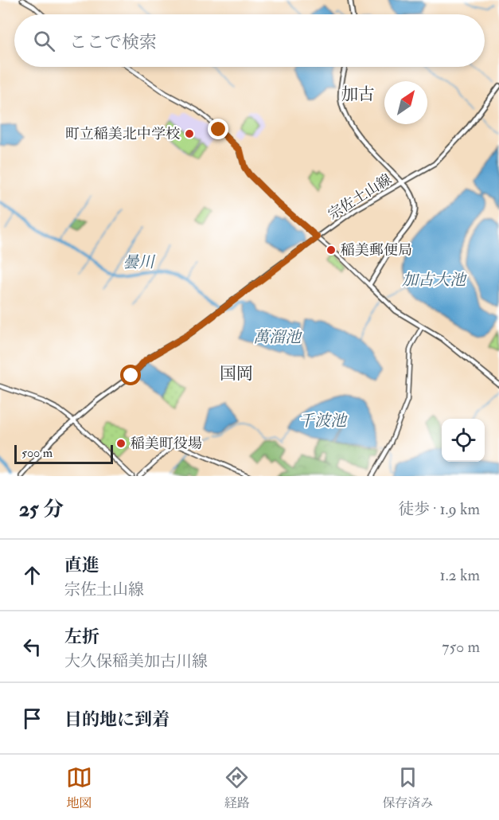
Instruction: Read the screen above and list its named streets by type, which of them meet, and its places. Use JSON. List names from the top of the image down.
{
  "streets": {
    "main road": ["宗佐土山線"]
  },
  "districts": ["加古", "国岡"],
  "water": [
    "曇川",
    "加古大池",
    "萬溜池",
    "千波池"
  ],
  "places": ["町立稲美北中学校", "稲美郵便局", "稲美町役場"],
  "scale_bar": "500 m",
  "north": "top right",
  "page": {
    "search": "ここで検索",
    "scale": "500 m",
    "heading": ["25 分", "徒歩 · 1.9 km"],
    "list": [
      ["直進", "宗佐土山線", "1.2 km"],
      ["左折", "大久保稲美加古川線", "750 m"],
      "目的地に到着"
    ],
    "nav": ["地図", "経路", "保存済み"]
  }
}
